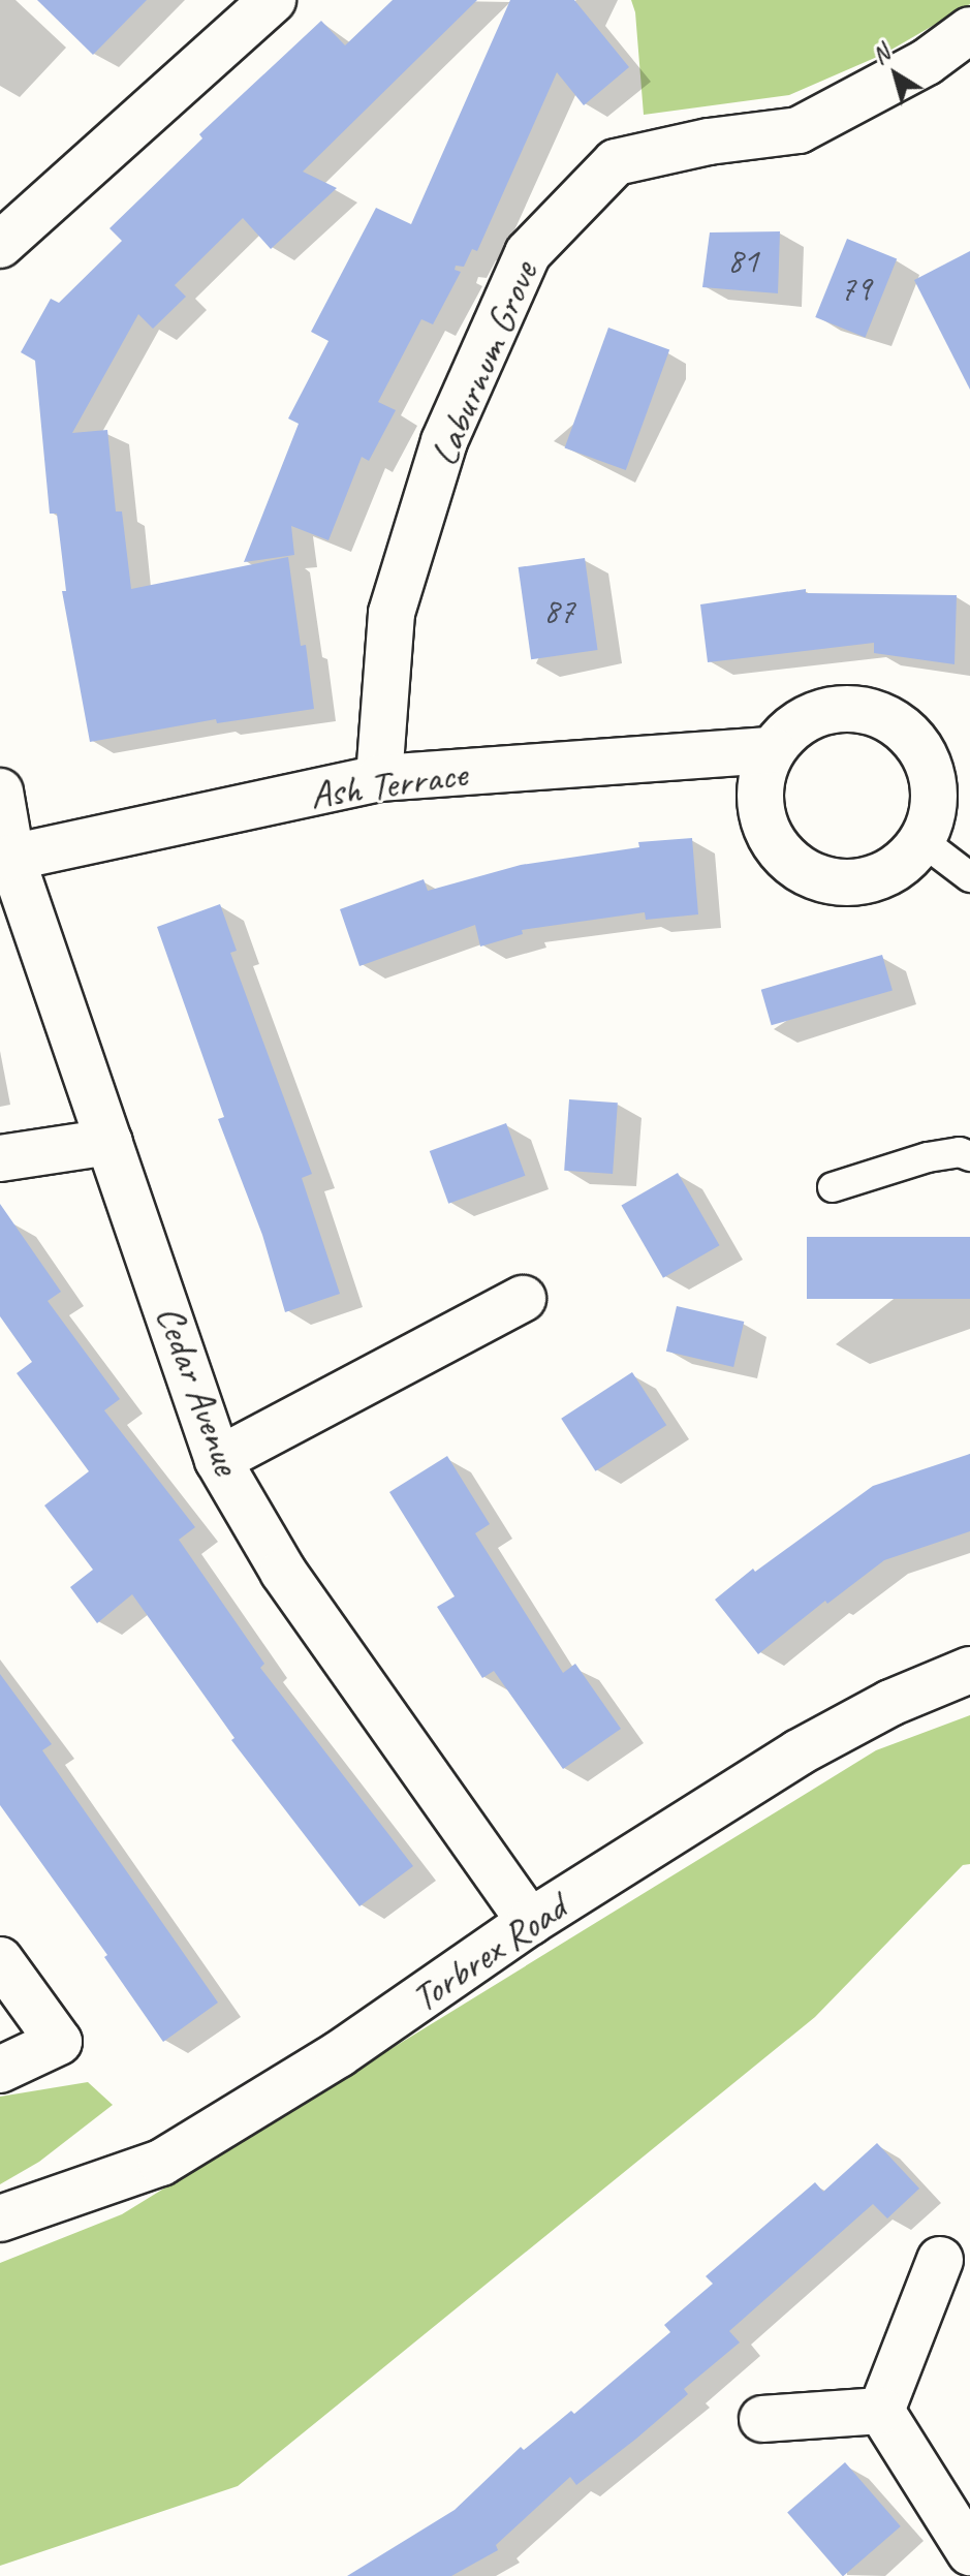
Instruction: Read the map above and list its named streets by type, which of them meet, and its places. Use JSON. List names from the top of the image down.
{
  "streets": {
    "street": [
      "Laburnum Grove",
      "Ash Terrace",
      "Cedar Avenue",
      "Torbrex Road"
    ]
  },
  "crossings": [
    ["Laburnum Grove", "Ash Terrace"],
    ["Ash Terrace", "Cedar Avenue"],
    ["Cedar Avenue", "Torbrex Road"]
  ],
  "house_numbers": ["81", "79", "87"],
  "north": "top left"
}
